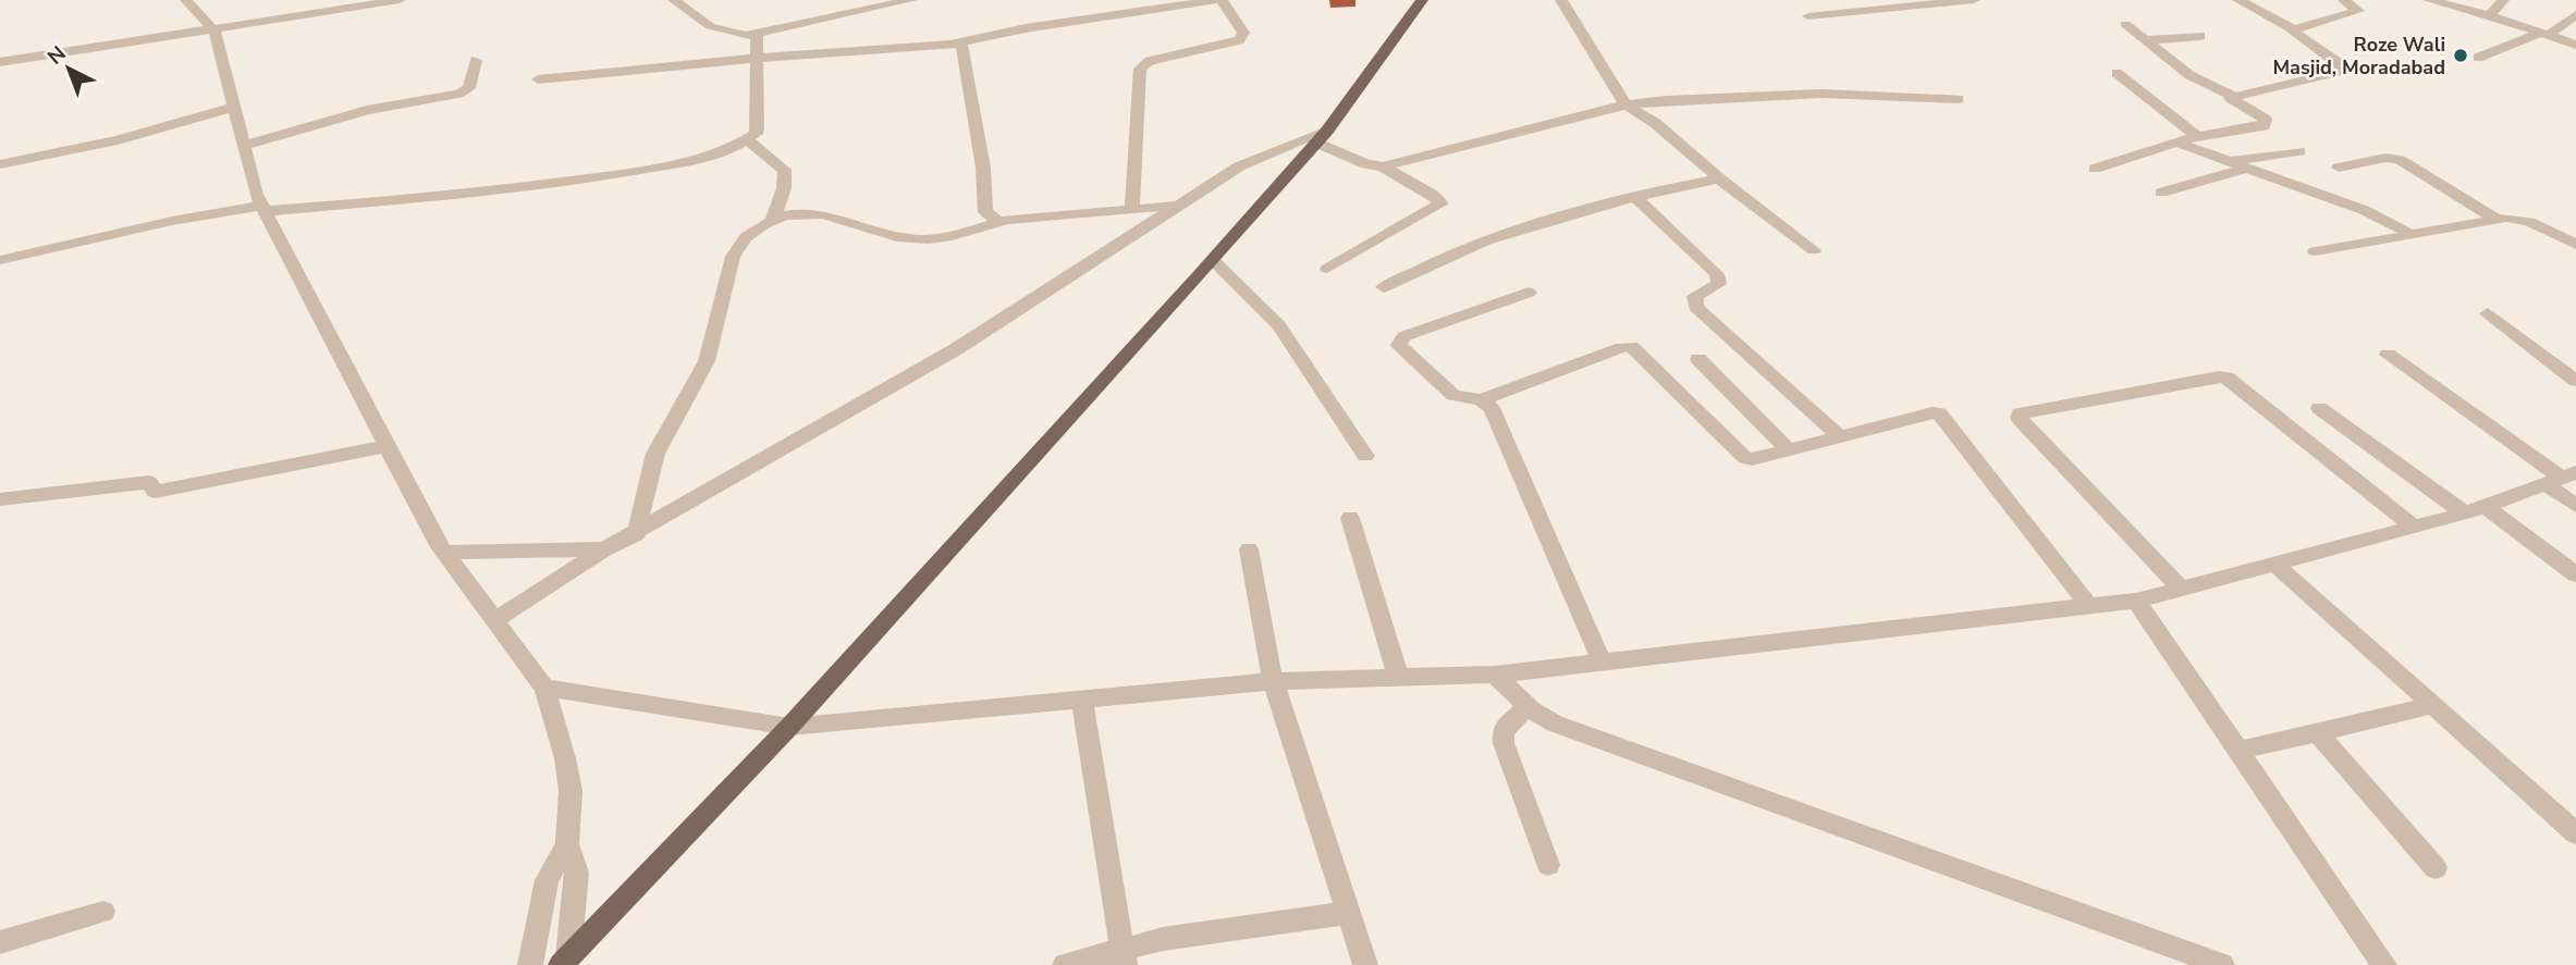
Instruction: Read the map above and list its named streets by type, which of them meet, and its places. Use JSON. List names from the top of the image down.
{
  "places": ["Roze Wali Masjid, Moradabad"],
  "north": "top left"
}
